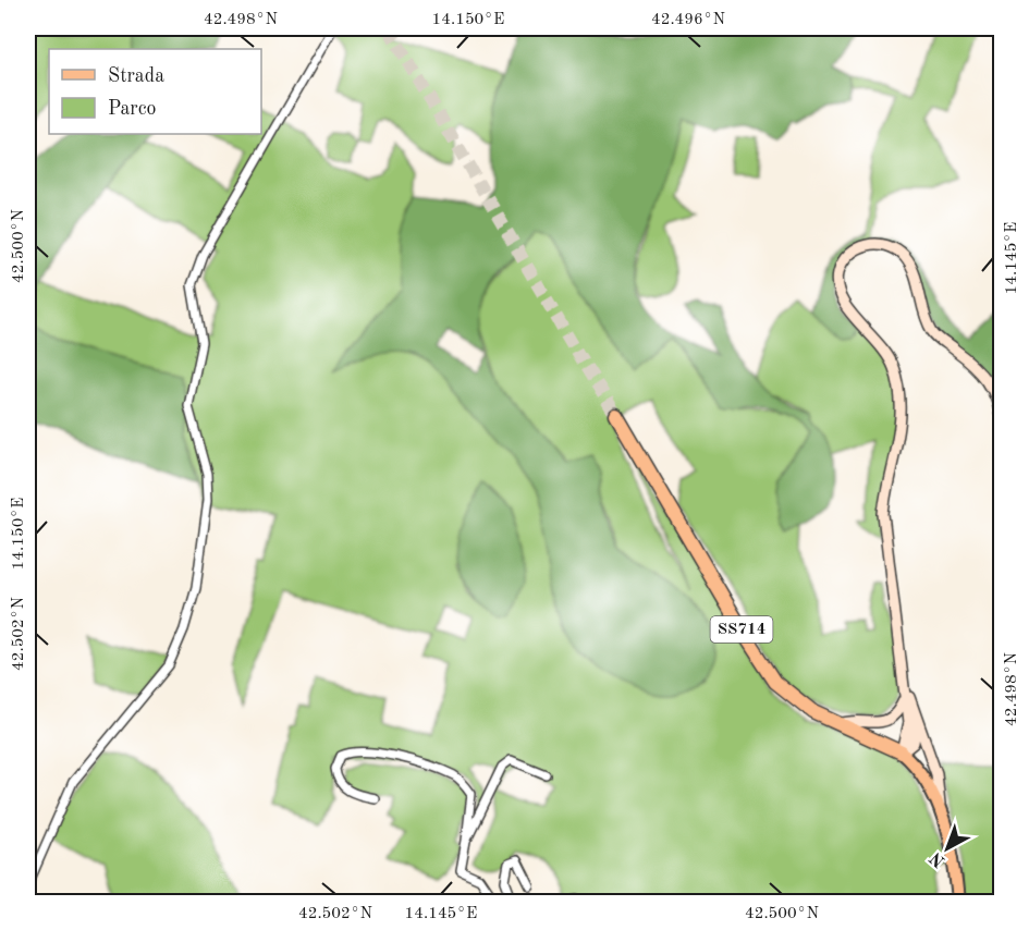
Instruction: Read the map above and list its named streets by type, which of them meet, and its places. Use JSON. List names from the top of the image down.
{
  "streets": {
    "highway": ["SS714"]
  },
  "legend": ["Strada", "Parco"],
  "north": "bottom left",
  "coordinates": [
    "42.498°N",
    "14.150°E",
    "42.496°N",
    "42.500°N",
    "14.145°E",
    "42.502°N"
  ]
}
